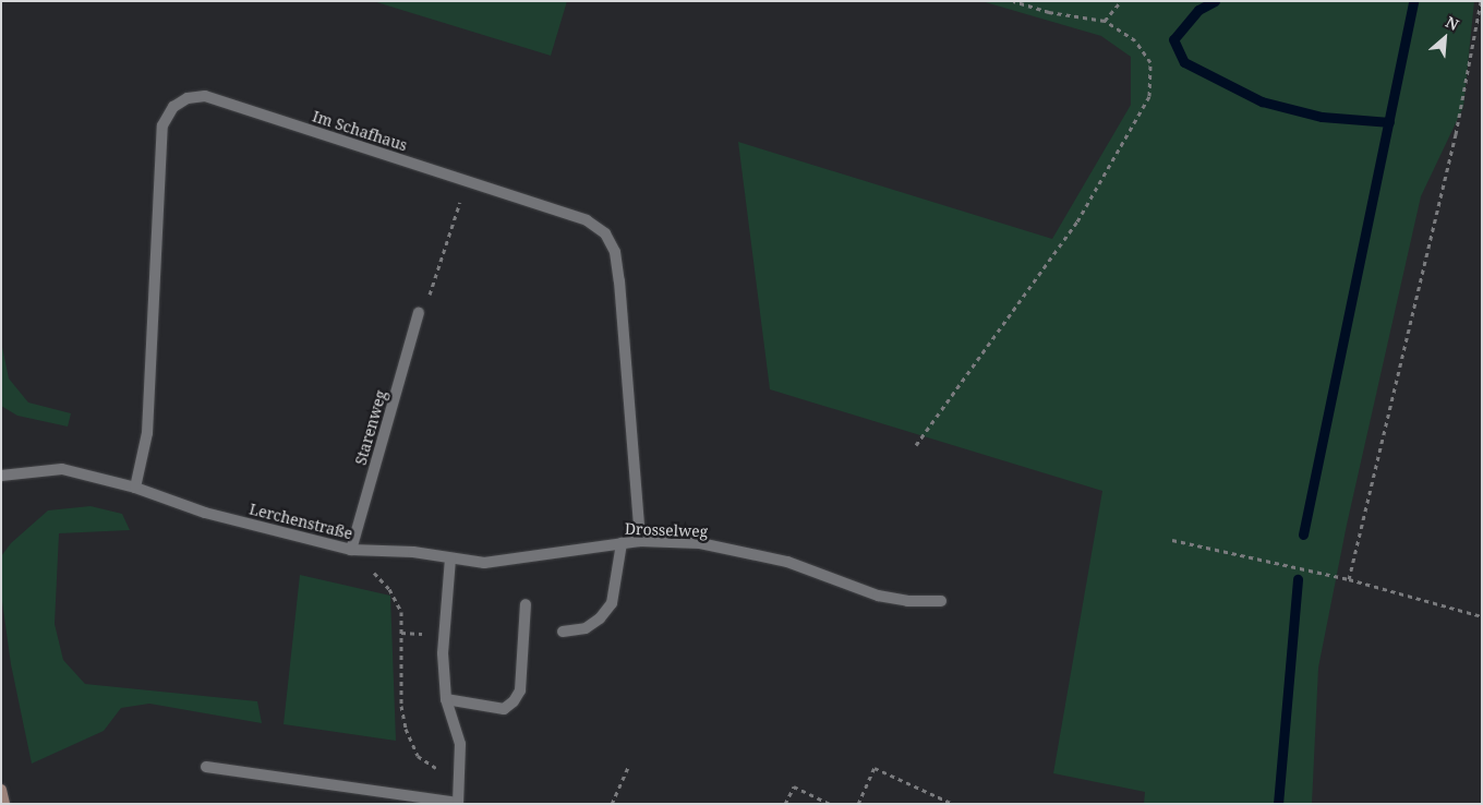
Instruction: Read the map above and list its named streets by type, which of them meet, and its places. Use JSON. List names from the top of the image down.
{
  "streets": {
    "street": [
      "Im Schafhaus",
      "Starenweg",
      "Lerchenstraße",
      "Drosselweg"
    ]
  },
  "crossings": [
    ["Im Schafhaus", "Lerchenstraße"],
    ["Im Schafhaus", "Drosselweg"],
    ["Starenweg", "Lerchenstraße"],
    ["Lerchenstraße", "Drosselweg"]
  ],
  "north": "top right"
}
